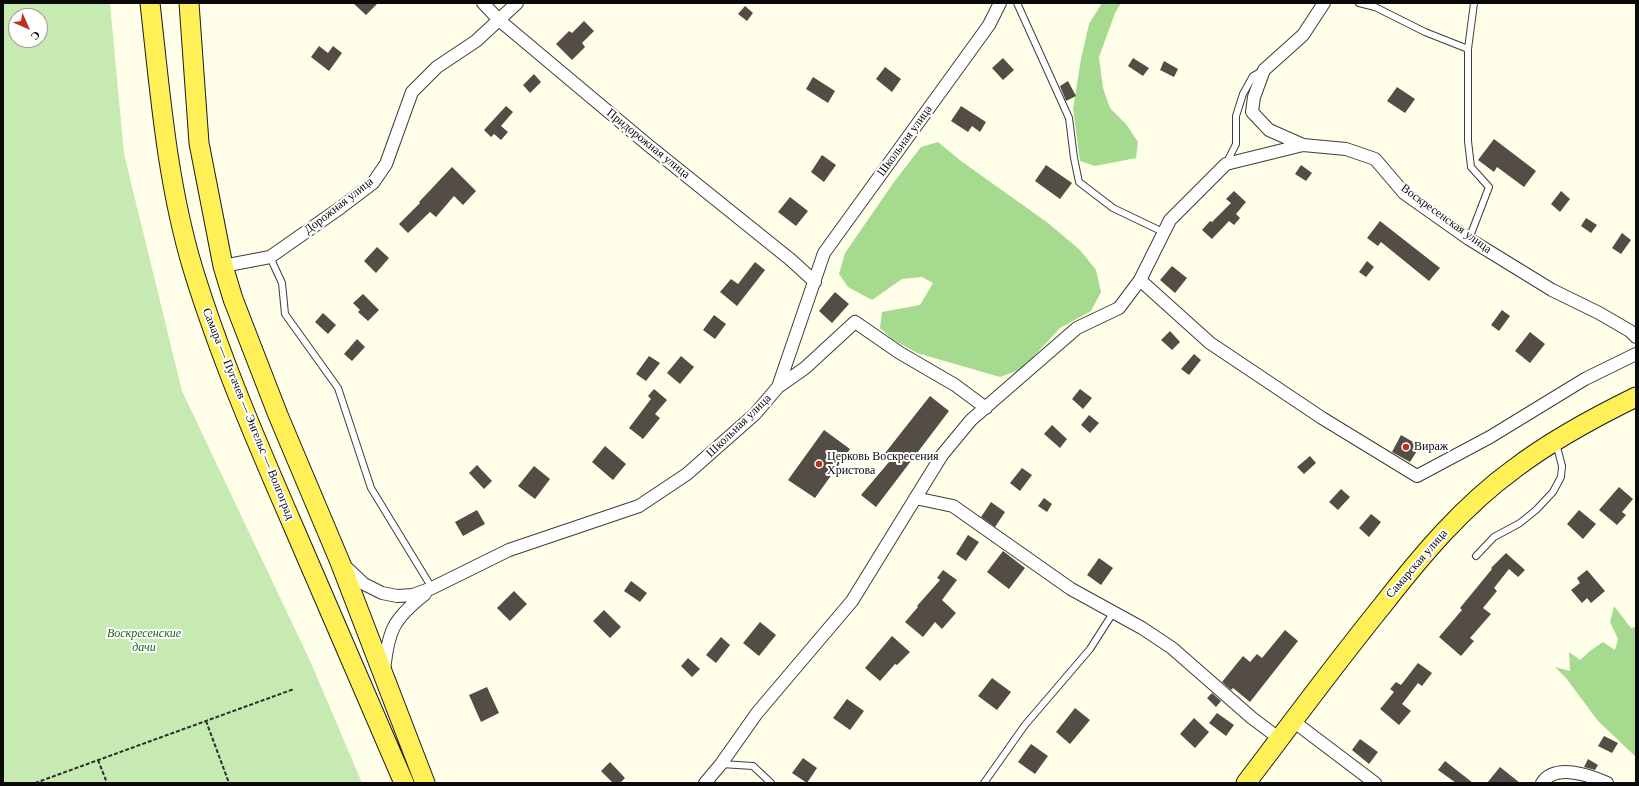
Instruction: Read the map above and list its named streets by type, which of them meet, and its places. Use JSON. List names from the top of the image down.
{
  "streets": {
    "main road": ["Самара — Пугачев — Энгельс — Волгоград", "Самарская улица"],
    "street": [
      "Школьная улица",
      "Придорожная улица",
      "Дорожная улица",
      "Воскресенская улица"
    ]
  },
  "crossings": [
    ["Школьная улица", "Придорожная улица"],
    ["Придорожная улица", "Дорожная улица"]
  ],
  "parks": ["Воскресенские дачи"],
  "places": ["Вираж", "Церковь Воскресения Христова"],
  "north": "bottom right"
}
